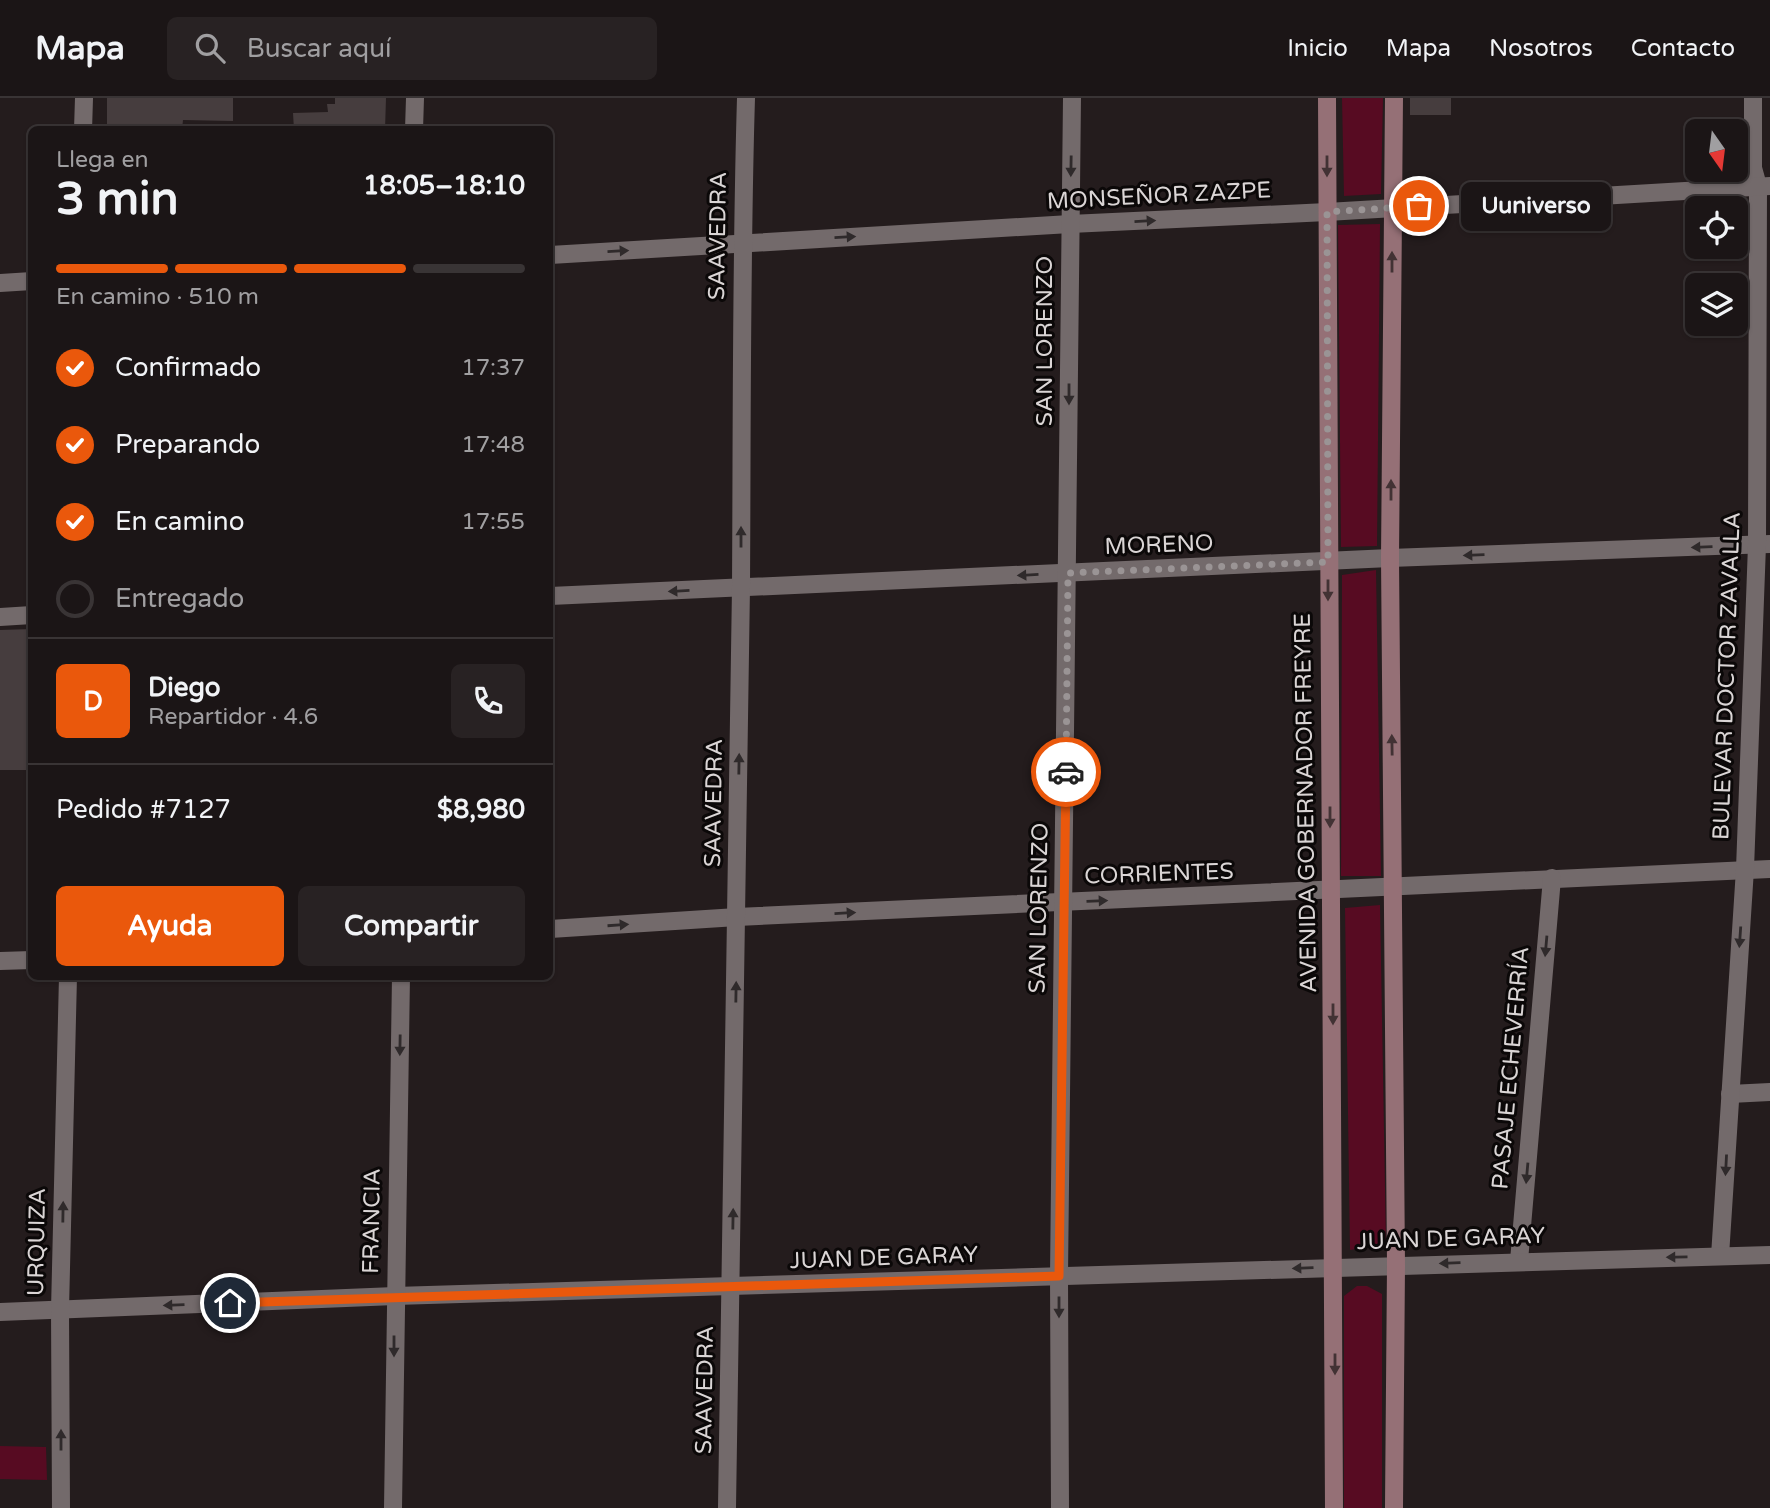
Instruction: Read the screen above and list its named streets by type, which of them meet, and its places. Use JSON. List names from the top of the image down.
{
  "streets": {
    "main road": ["AVENIDA GOBERNADOR FREYRE"],
    "street": [
      "MONSEÑOR ZAZPE",
      "SAAVEDRA",
      "SAN LORENZO",
      "MORENO",
      "BULEVAR DOCTOR ZAVALLA",
      "CORRIENTES",
      "PASAJE ECHEVERRÍA",
      "FRANCIA",
      "JUAN DE GARAY",
      "URQUIZA"
    ]
  },
  "crossings": [
    ["MONSEÑOR ZAZPE", "SAAVEDRA"],
    ["MONSEÑOR ZAZPE", "SAN LORENZO"],
    ["MONSEÑOR ZAZPE", "BULEVAR DOCTOR ZAVALLA"],
    ["MONSEÑOR ZAZPE", "AVENIDA GOBERNADOR FREYRE"],
    ["SAAVEDRA", "MORENO"],
    ["SAAVEDRA", "CORRIENTES"],
    ["SAAVEDRA", "JUAN DE GARAY"],
    ["SAN LORENZO", "MORENO"],
    ["SAN LORENZO", "CORRIENTES"],
    ["SAN LORENZO", "JUAN DE GARAY"],
    ["MORENO", "BULEVAR DOCTOR ZAVALLA"],
    ["MORENO", "AVENIDA GOBERNADOR FREYRE"],
    ["BULEVAR DOCTOR ZAVALLA", "CORRIENTES"],
    ["BULEVAR DOCTOR ZAVALLA", "JUAN DE GARAY"],
    ["AVENIDA GOBERNADOR FREYRE", "CORRIENTES"],
    ["AVENIDA GOBERNADOR FREYRE", "JUAN DE GARAY"],
    ["CORRIENTES", "PASAJE ECHEVERRÍA"],
    ["PASAJE ECHEVERRÍA", "JUAN DE GARAY"],
    ["FRANCIA", "JUAN DE GARAY"],
    ["JUAN DE GARAY", "URQUIZA"]
  ],
  "one_way": [
    "MONSEÑOR ZAZPE",
    "SAAVEDRA",
    "SAN LORENZO",
    "MORENO",
    "CORRIENTES",
    "PASAJE ECHEVERRÍA",
    "FRANCIA",
    "JUAN DE GARAY",
    "URQUIZA"
  ],
  "places": ["Uuniverso"],
  "north": "bottom",
  "page": {
    "header": "Mapa",
    "search": "Buscar aquí",
    "nav": [
      "Inicio",
      "Mapa",
      "Nosotros",
      "Contacto"
    ],
    "heading": ["3 min", "Llega en", "18:05–18:10"],
    "panel": [
      "Diego",
      "Repartidor · 4.6",
      "Pedido #7127",
      "$8,980"
    ],
    "bubble": "Uuniverso",
    "bar": "En camino · 510 m",
    "list": [
      ["Confirmado", "17:37"],
      ["Preparando", "17:48"],
      ["En camino", "17:55"],
      "Entregado"
    ],
    "round": "D",
    "buttons": ["Ayuda", "Compartir"]
  }
}
